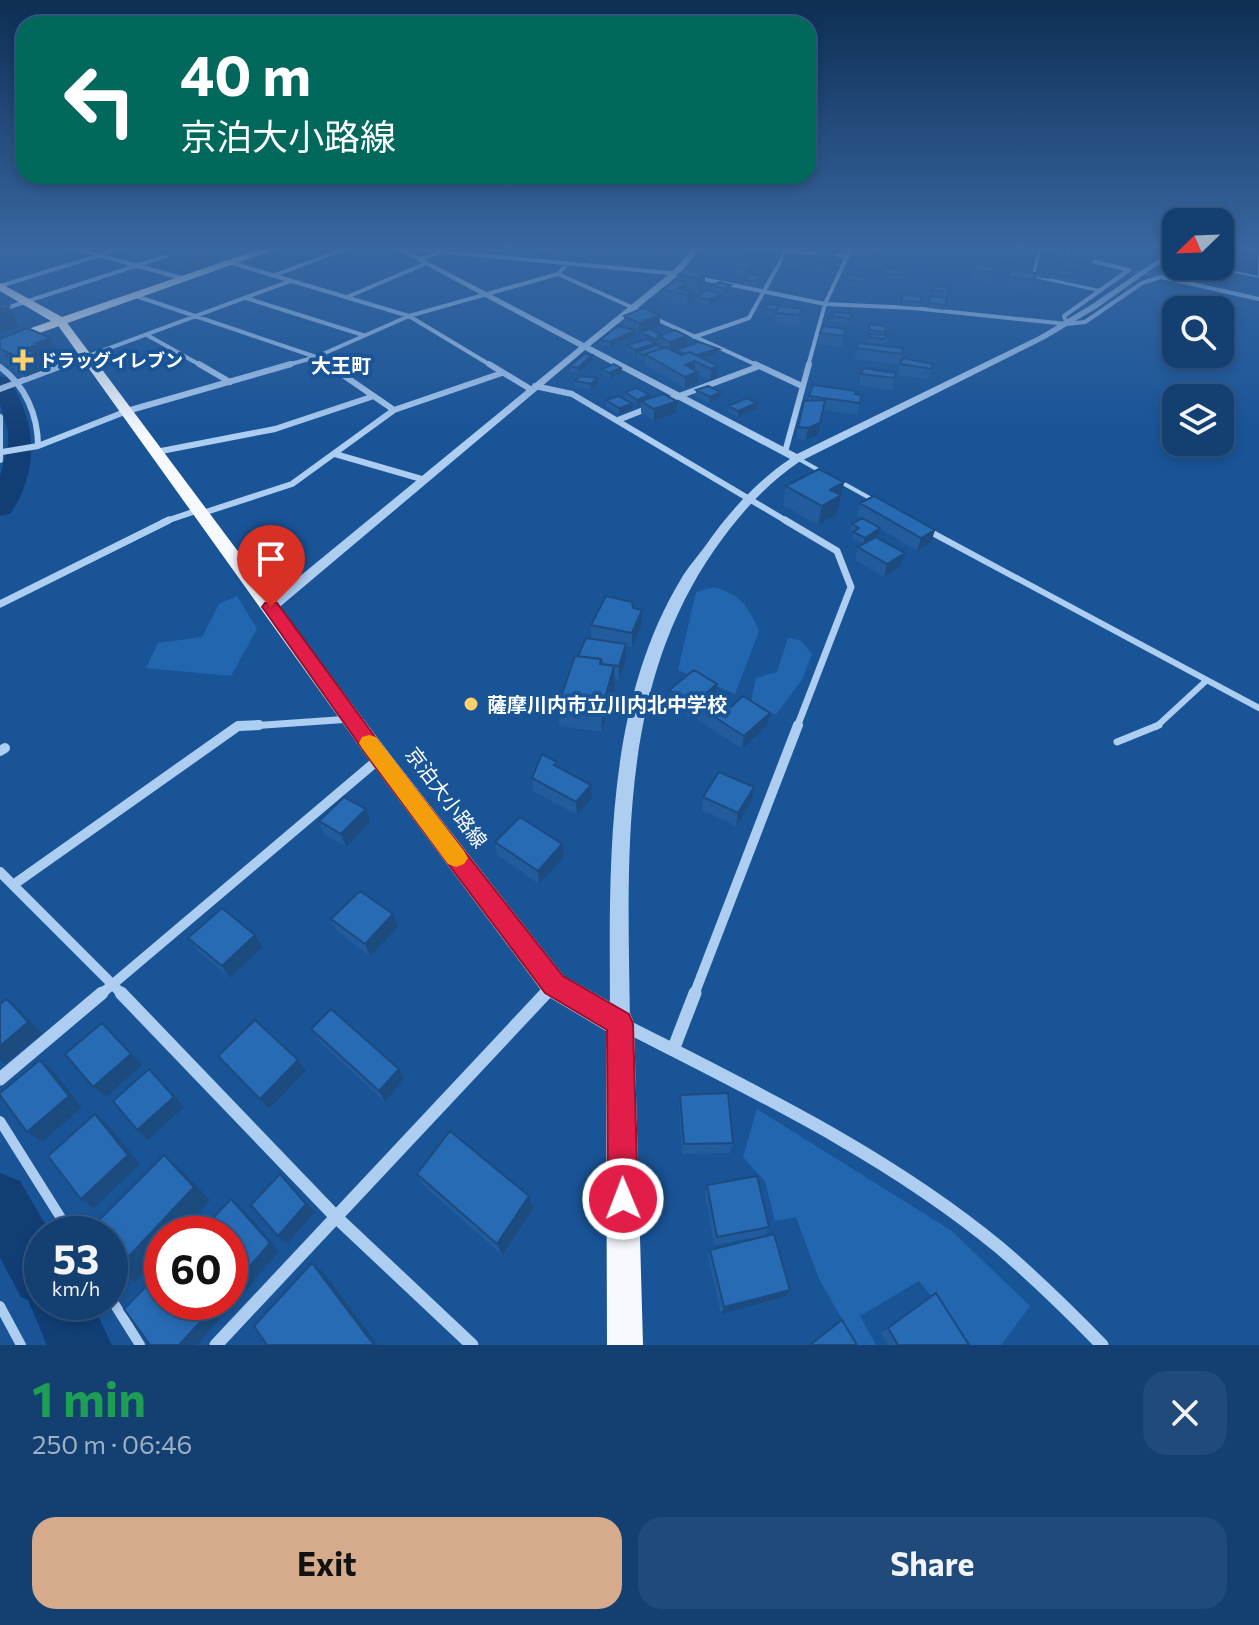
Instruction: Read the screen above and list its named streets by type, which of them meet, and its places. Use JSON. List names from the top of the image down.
{
  "streets": {
    "main road": ["京泊大小路線"]
  },
  "districts": ["大王町"],
  "places": {
    "health": ["ドラッグイレブン"],
    "other": ["薩摩川内市立川内北中学校"]
  },
  "north": "bottom left",
  "page": {
    "turn": ["40 m", "京泊大小路線"],
    "speed": "53 km/h",
    "limit": "60",
    "heading": ["1 min", "250 m · 06:46"],
    "buttons": ["Exit", "Share"]
  }
}
